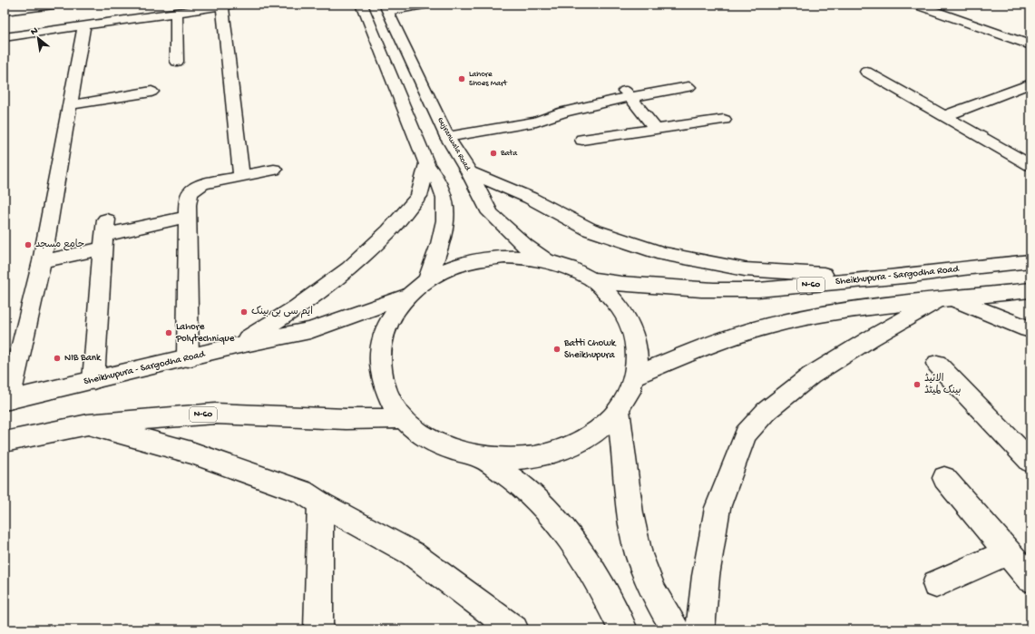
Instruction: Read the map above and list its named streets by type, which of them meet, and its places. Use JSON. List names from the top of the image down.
{
  "streets": {
    "main road": ["Gujranwala Road", "Sheikhupura - Sargodha Road", "N-60"]
  },
  "places": [
    "Lahore Shoes Mart",
    "Bata",
    "جامع مسجد",
    "ایم سی بی بینک",
    "Lahore Polytechnique",
    "Batti Chowk Sheikhupura",
    "NIB Bank",
    "الائیڈ بینک لمیٹڈ"
  ],
  "north": "top left"
}
